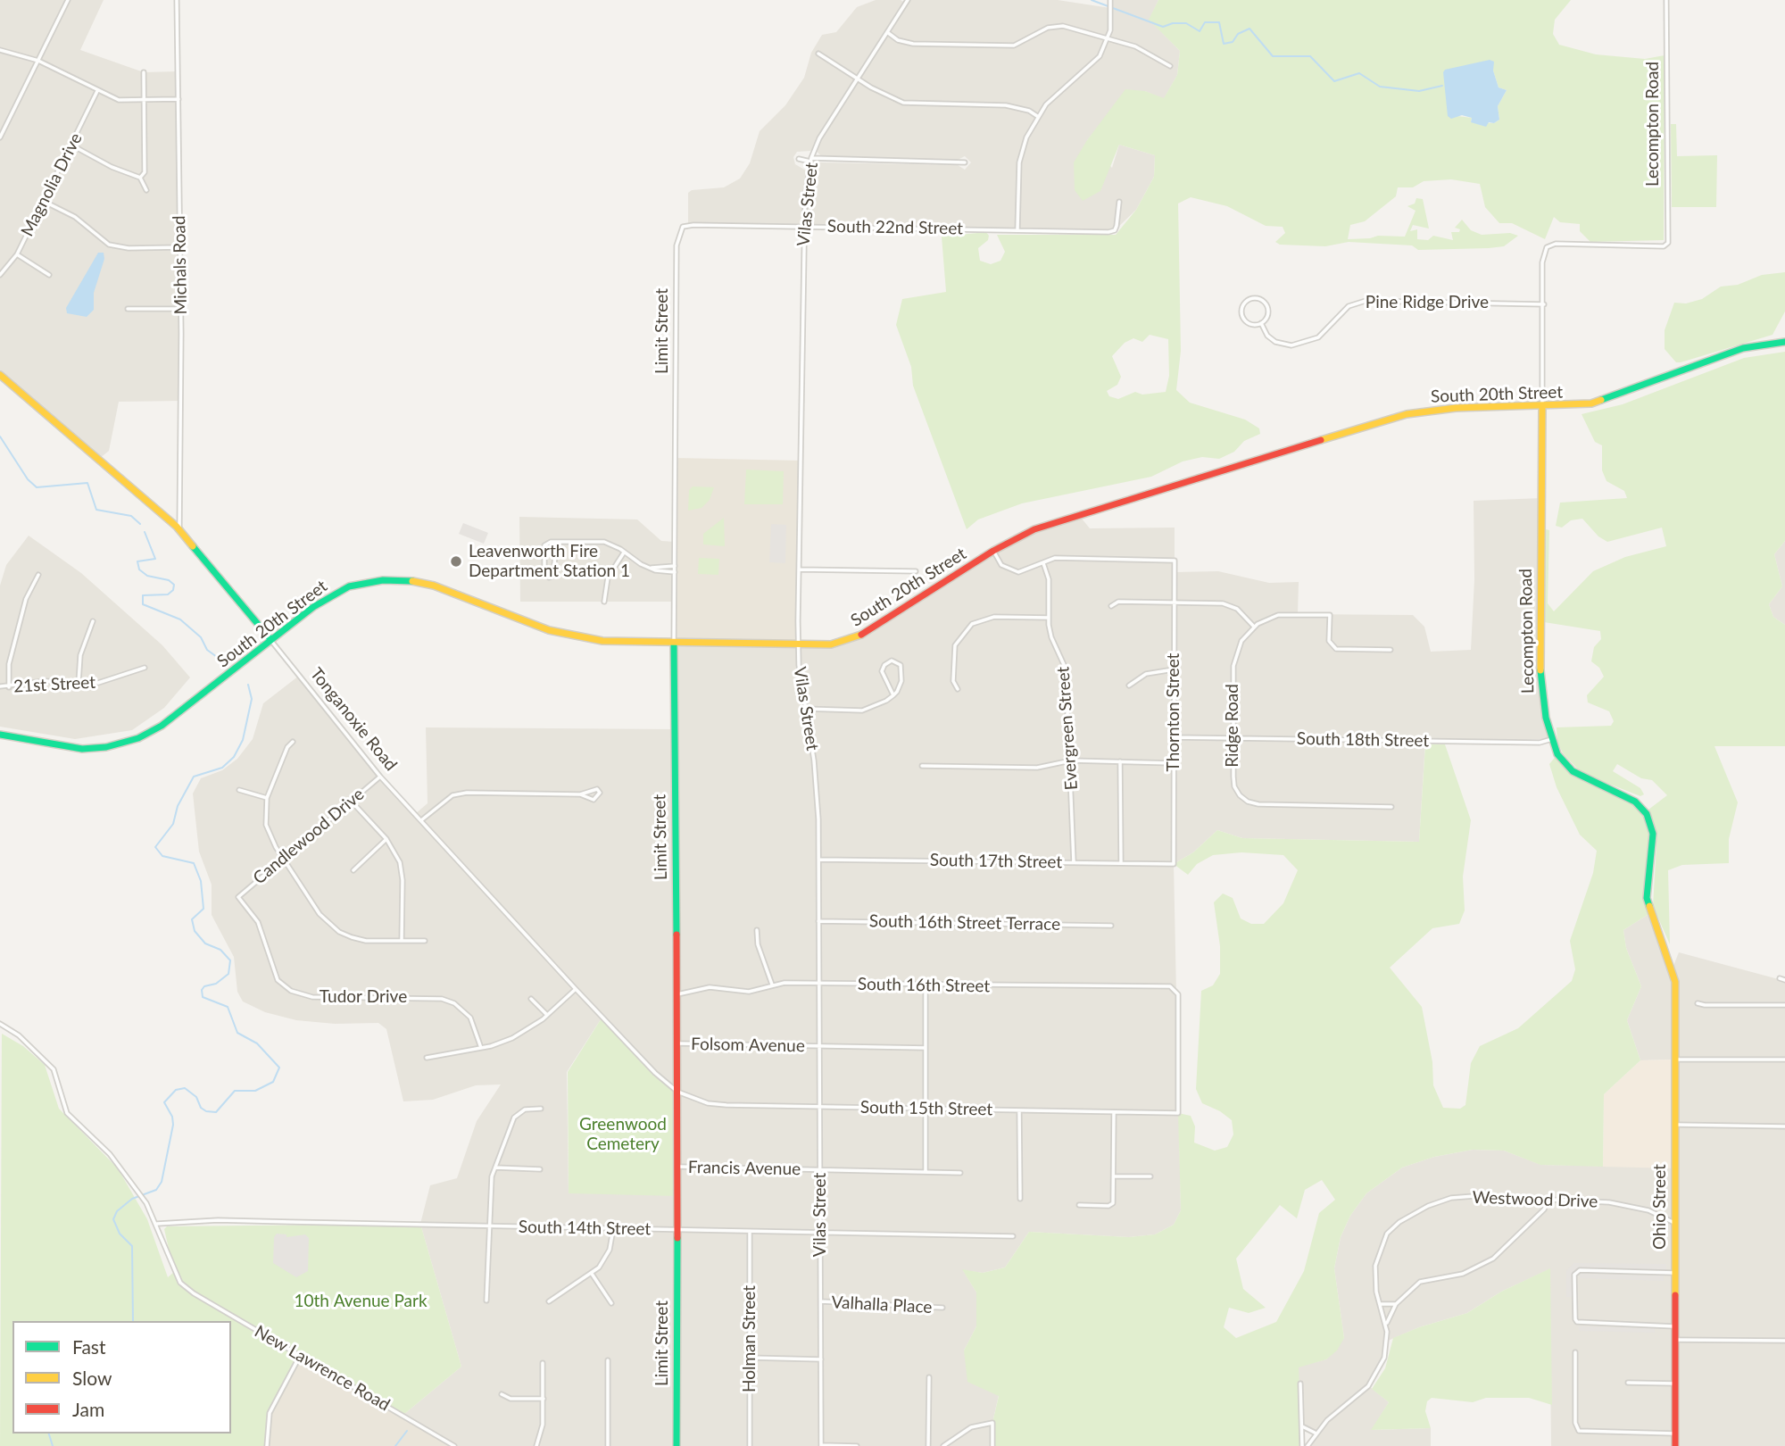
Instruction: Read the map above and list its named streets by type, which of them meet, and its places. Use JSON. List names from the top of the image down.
{
  "streets": {
    "street": [
      "Lecompton Road",
      "Magnolia Drive",
      "Vilas Street",
      "South 22nd Street",
      "Michals Road",
      "Pine Ridge Drive",
      "Limit Street",
      "South 20th Street",
      "21st Street",
      "Thornton Street",
      "Tonganoxie Road",
      "Ridge Road",
      "Evergreen Street",
      "South 18th Street",
      "Candlewood Drive",
      "South 17th Street",
      "South 16th Street Terrace",
      "South 16th Street",
      "Tudor Drive",
      "Folsom Avenue",
      "South 15th Street",
      "Francis Avenue",
      "Westwood Drive",
      "Ohio Street",
      "South 14th Street",
      "Valhalla Place",
      "Holman Street",
      "New Lawrence Road"
    ]
  },
  "crossings": [
    ["Lecompton Road", "Pine Ridge Drive"],
    ["Lecompton Road", "South 20th Street"],
    ["Lecompton Road", "South 18th Street"],
    ["Lecompton Road", "Ohio Street"],
    ["Vilas Street", "South 22nd Street"],
    ["Vilas Street", "South 20th Street"],
    ["Vilas Street", "South 17th Street"],
    ["Vilas Street", "South 16th Street Terrace"],
    ["Vilas Street", "South 16th Street"],
    ["Vilas Street", "Folsom Avenue"],
    ["Vilas Street", "South 15th Street"],
    ["Vilas Street", "Francis Avenue"],
    ["Vilas Street", "South 14th Street"],
    ["Vilas Street", "Valhalla Place"],
    ["South 22nd Street", "Limit Street"],
    ["Michals Road", "Tonganoxie Road"],
    ["Limit Street", "South 20th Street"],
    ["Limit Street", "Tonganoxie Road"],
    ["Limit Street", "South 16th Street"],
    ["Limit Street", "Folsom Avenue"],
    ["Limit Street", "South 15th Street"],
    ["Limit Street", "Francis Avenue"],
    ["Limit Street", "South 14th Street"],
    ["South 20th Street", "Tonganoxie Road"],
    ["Thornton Street", "Evergreen Street"],
    ["Thornton Street", "South 18th Street"],
    ["Thornton Street", "South 17th Street"],
    ["Tonganoxie Road", "Candlewood Drive"],
    ["Tonganoxie Road", "South 15th Street"],
    ["Ridge Road", "South 18th Street"],
    ["Evergreen Street", "South 17th Street"],
    ["Candlewood Drive", "Tudor Drive"],
    ["South 16th Street", "South 15th Street"],
    ["Westwood Drive", "Ohio Street"],
    ["South 14th Street", "Holman Street"],
    ["South 14th Street", "New Lawrence Road"]
  ],
  "parks": ["Greenwood Cemetery", "10th Avenue Park"],
  "places": ["Leavenworth Fire Department Station 1"],
  "legend": ["Fast", "Slow", "Jam"]
}
